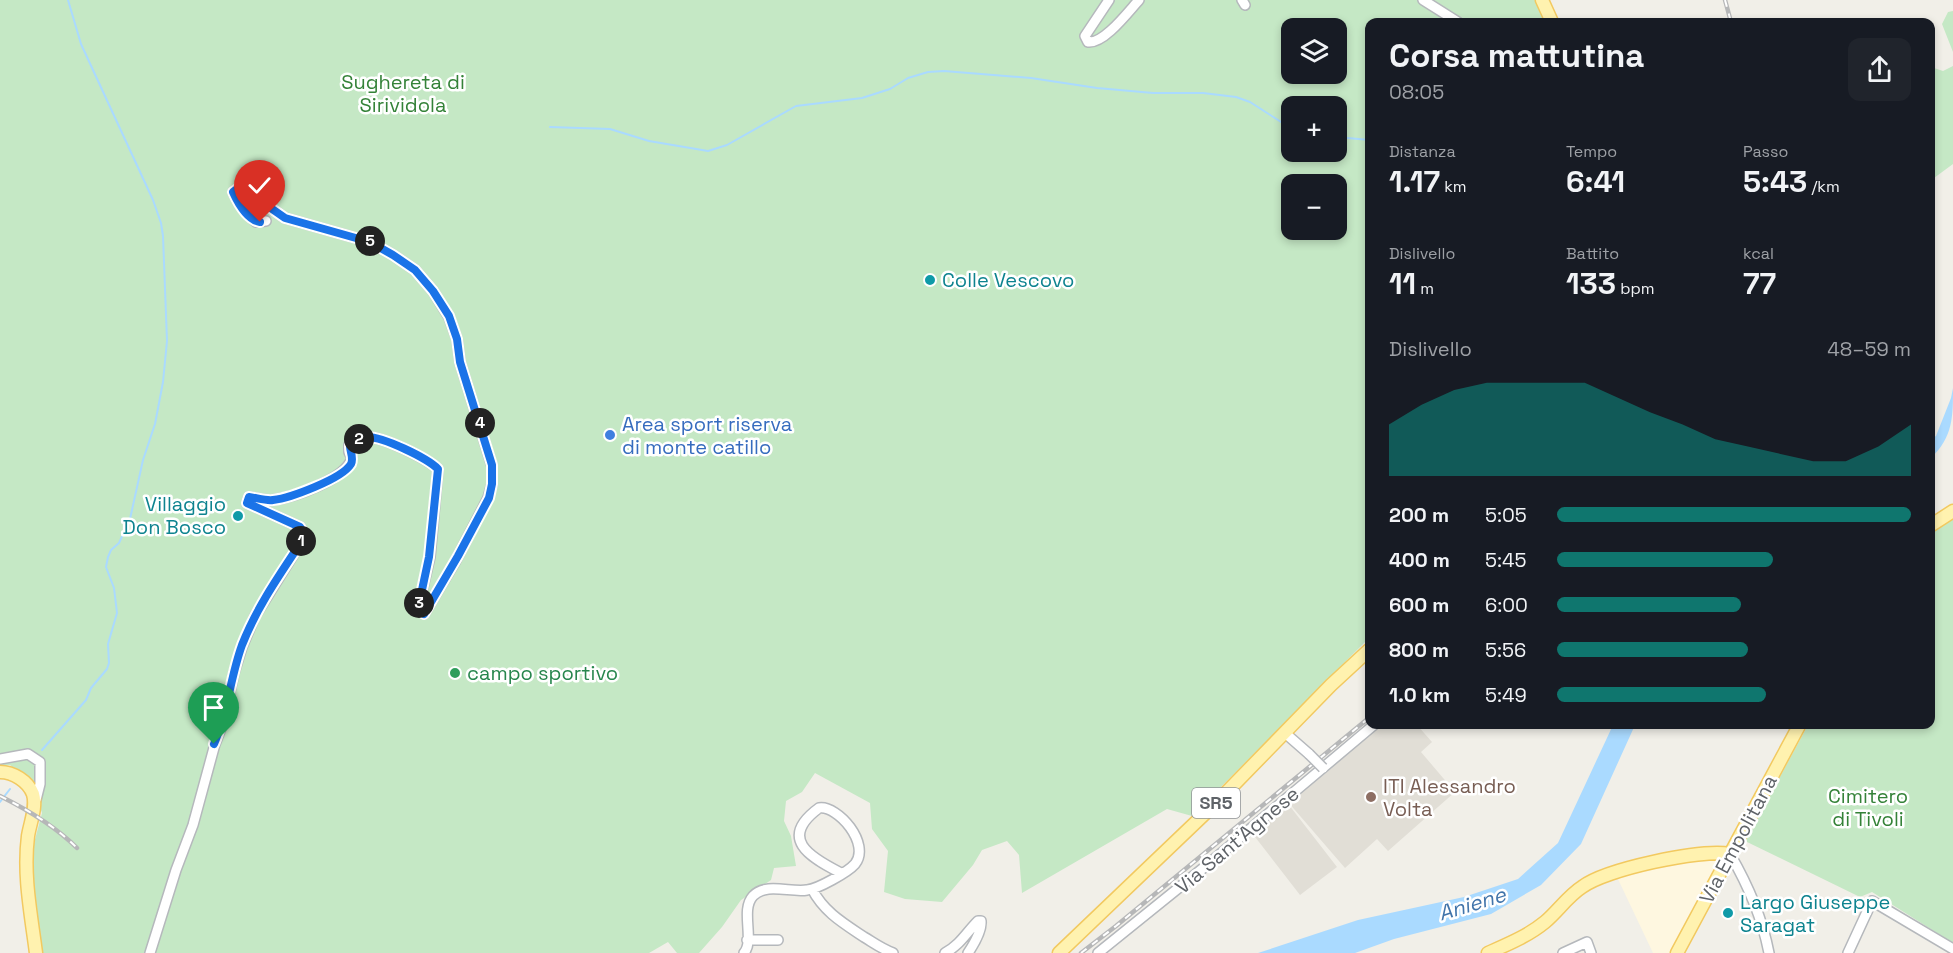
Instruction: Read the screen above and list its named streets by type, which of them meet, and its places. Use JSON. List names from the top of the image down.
{
  "streets": {
    "main road": ["SR5", "Via Empolitana"],
    "street": ["Via Sant'Agnese"]
  },
  "water": ["Aniene"],
  "parks": ["Sughereta di Sirividola", "Cimitero di Tivoli"],
  "places": [
    "Colle Vescovo",
    "Area sport riserva di monte catillo",
    "Villaggio Don Bosco",
    "campo sportivo",
    "ITI Alessandro Volta",
    "Largo Giuseppe Saragat"
  ],
  "page": {
    "map_buttons": ["+", "−"],
    "heading": ["Corsa mattutina", "08:05"],
    "stats": [
      ["Distanza", "1.17 km"],
      ["Tempo", "6:41"],
      ["Passo", "5:43 /km"],
      ["Dislivello", "11 m"],
      ["Battito", "133 bpm"],
      ["kcal", "77"]
    ],
    "pins": [
      "5",
      "4",
      "2",
      "1",
      "3"
    ],
    "chart": ["Dislivello", "48–59 m"],
    "list": [
      {
        "name": "200 m",
        "note": "5:05"
      },
      {
        "name": "400 m",
        "note": "5:45"
      },
      {
        "name": "600 m",
        "note": "6:00"
      },
      {
        "name": "800 m",
        "note": "5:56"
      },
      {
        "name": "1.0 km",
        "note": "5:49"
      }
    ]
  }
}
